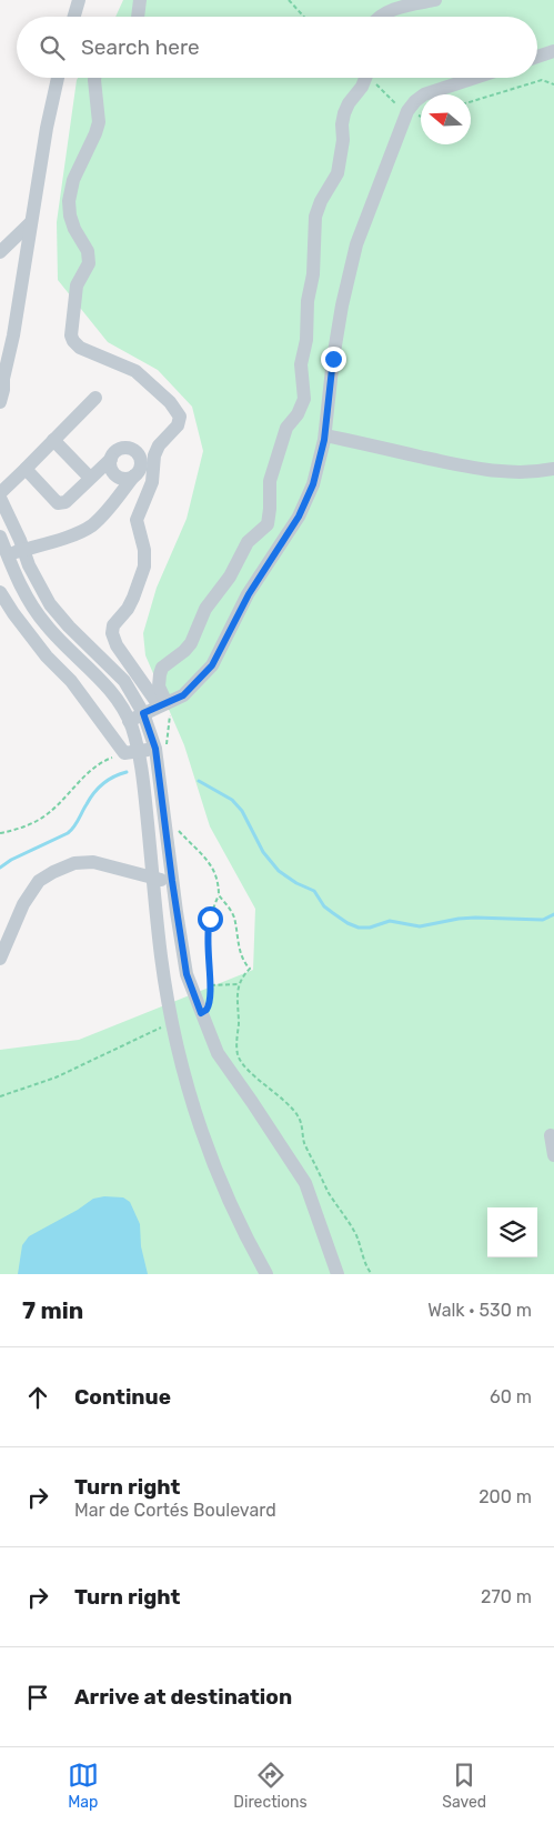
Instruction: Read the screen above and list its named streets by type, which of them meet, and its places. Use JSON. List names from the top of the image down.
{
  "north": "left",
  "page": {
    "search": "Search here",
    "heading": ["7 min", "Walk · 530 m"],
    "list": [
      ["Continue", "60 m"],
      ["Turn right", "Mar de Cortés Boulevard", "200 m"],
      ["Turn right", "270 m"],
      "Arrive at destination"
    ],
    "nav": ["Map", "Directions", "Saved"]
  }
}
